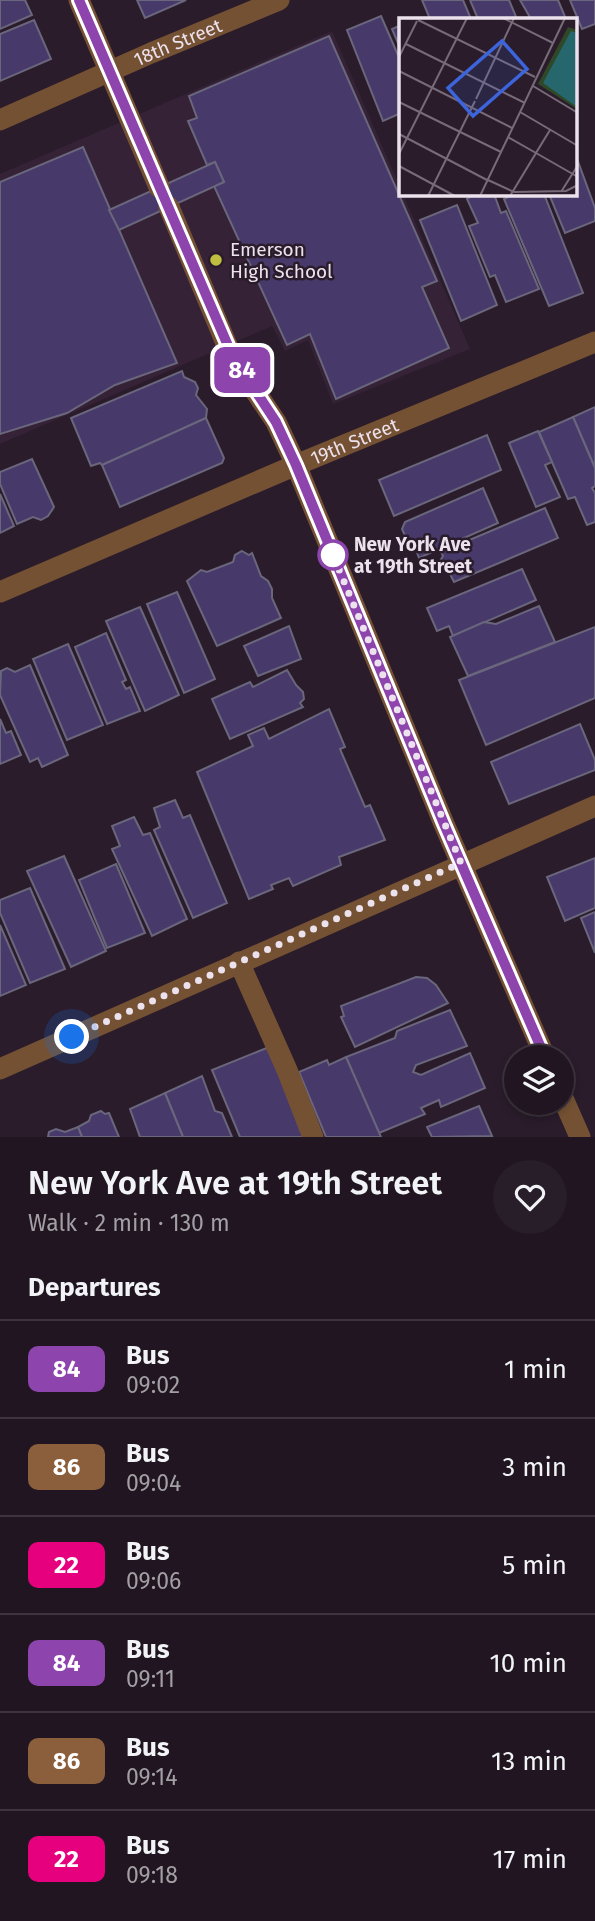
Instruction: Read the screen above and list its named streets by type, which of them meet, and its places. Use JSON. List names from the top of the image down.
{
  "streets": {
    "street": ["18th Street", "19th Street"]
  },
  "places": ["Emerson High School", "New York Ave at 19th Street"],
  "lines": ["bus line 84"],
  "page": {
    "on_map": "84",
    "heading": [
      ["New York Ave at 19th Street", "Walk · 2 min · 130 m"],
      "Departures"
    ],
    "list": [
      {
        "mark": "84",
        "name": "Bus",
        "note": "09:02",
        "value": "1 min"
      },
      {
        "mark": "86",
        "name": "Bus",
        "note": "09:04",
        "value": "3 min"
      },
      {
        "mark": "22",
        "name": "Bus",
        "note": "09:06",
        "value": "5 min"
      },
      {
        "mark": "84",
        "name": "Bus",
        "note": "09:11",
        "value": "10 min"
      },
      {
        "mark": "86",
        "name": "Bus",
        "note": "09:14",
        "value": "13 min"
      },
      {
        "mark": "22",
        "name": "Bus",
        "note": "09:18",
        "value": "17 min"
      }
    ]
  }
}
